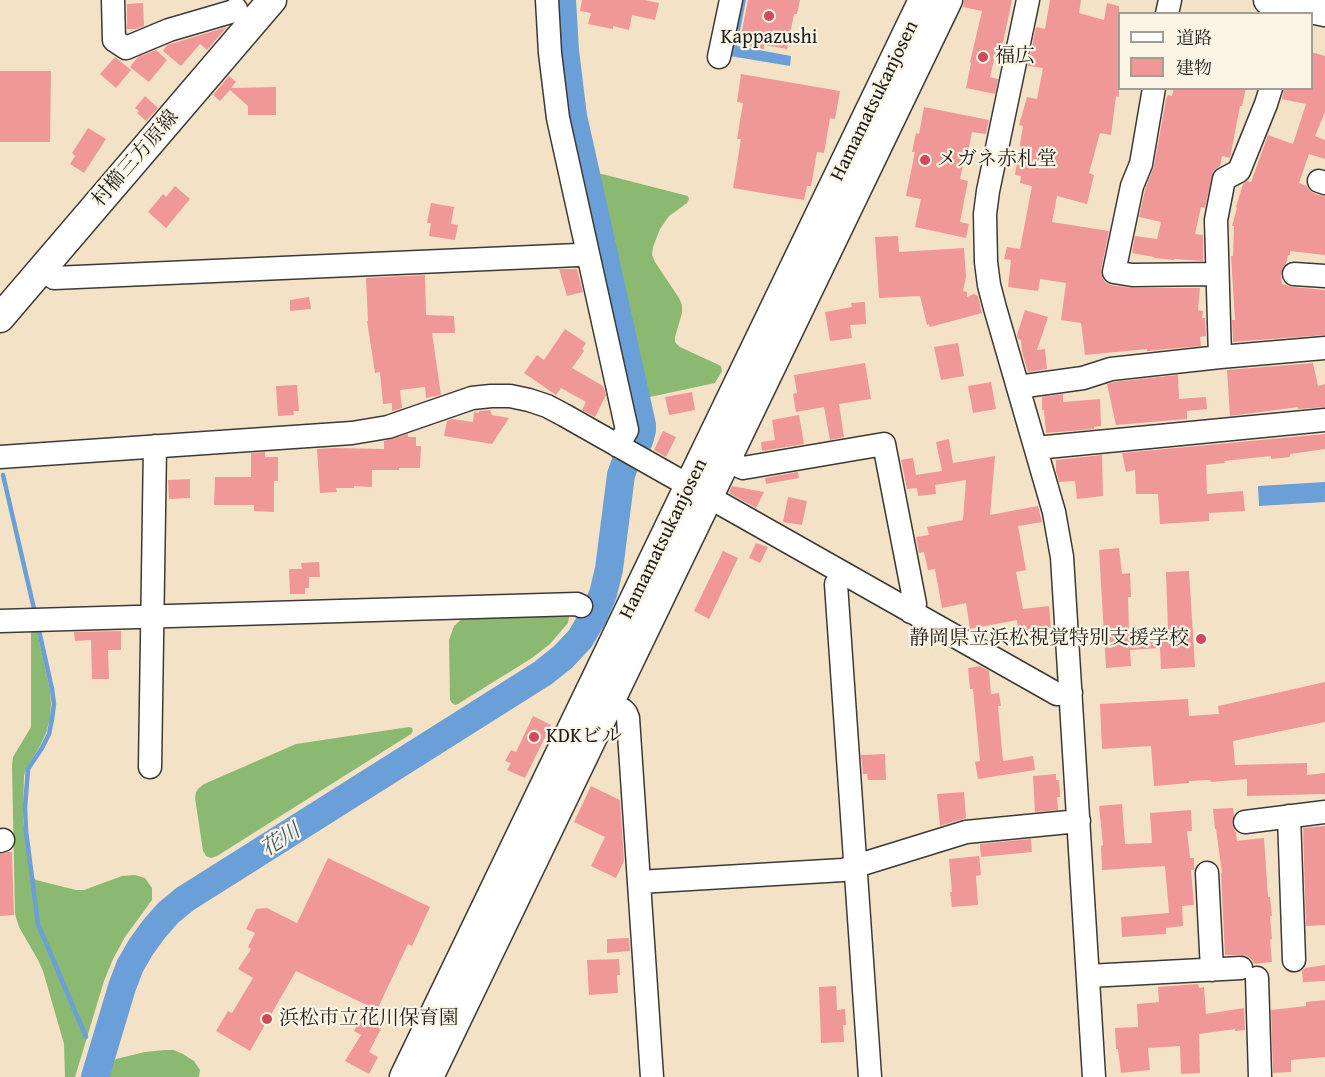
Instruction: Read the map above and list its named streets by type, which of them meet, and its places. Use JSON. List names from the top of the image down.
{
  "streets": {
    "main road": ["Hamamatsukanjosen", "村櫛三方原線"]
  },
  "water": ["花川"],
  "places": [
    "Kappazushi",
    "福広",
    "メガネ赤札堂",
    "静岡県立浜松視覚特別支援学校",
    "KDKビル",
    "浜松市立花川保育園"
  ],
  "legend": ["道路", "建物"]
}
